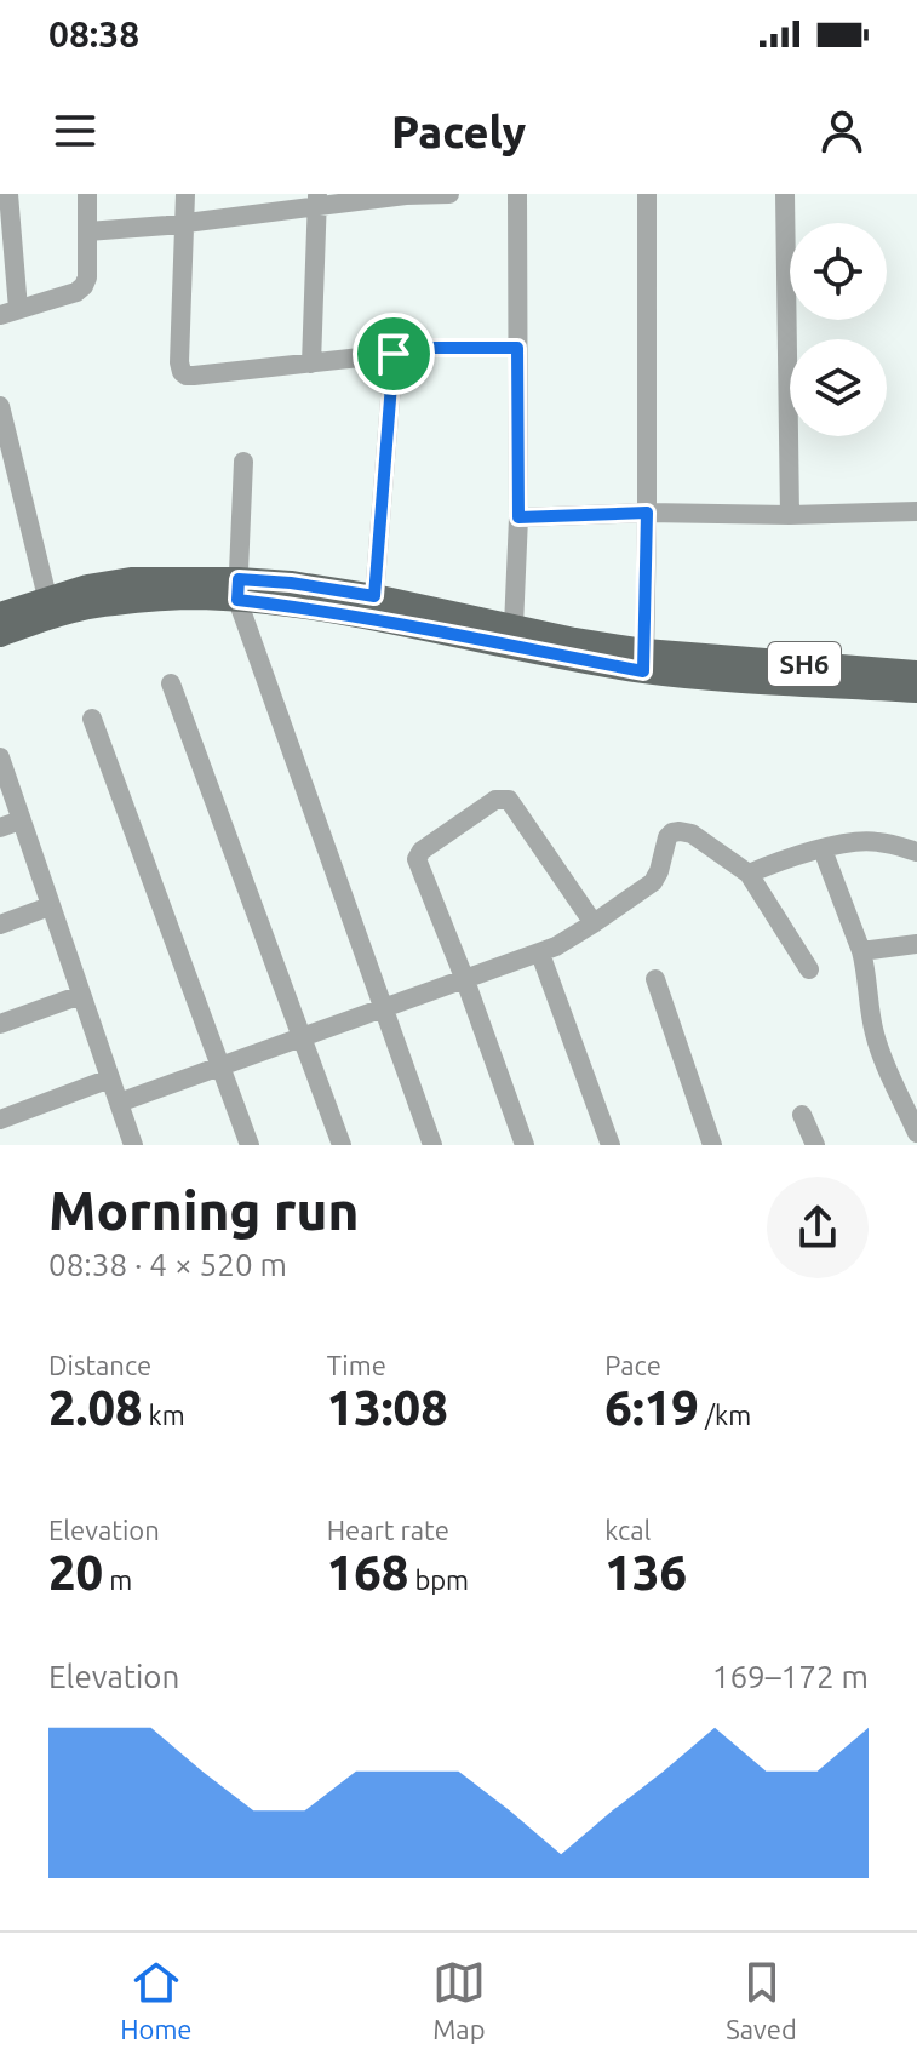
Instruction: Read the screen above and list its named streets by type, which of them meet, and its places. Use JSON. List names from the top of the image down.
{
  "streets": {
    "main road": ["SH6"]
  },
  "page": {
    "status": "08:38",
    "header": "Pacely",
    "heading": ["Morning run", "08:38 · 4 × 520 m"],
    "stats": [
      ["Distance", "2.08 km"],
      ["Time", "13:08"],
      ["Pace", "6:19 /km"],
      ["Elevation", "20 m"],
      ["Heart rate", "168 bpm"],
      ["kcal", "136"]
    ],
    "chart": ["Elevation", "169–172 m"],
    "tabs": ["Home", "Map", "Saved"]
  }
}
